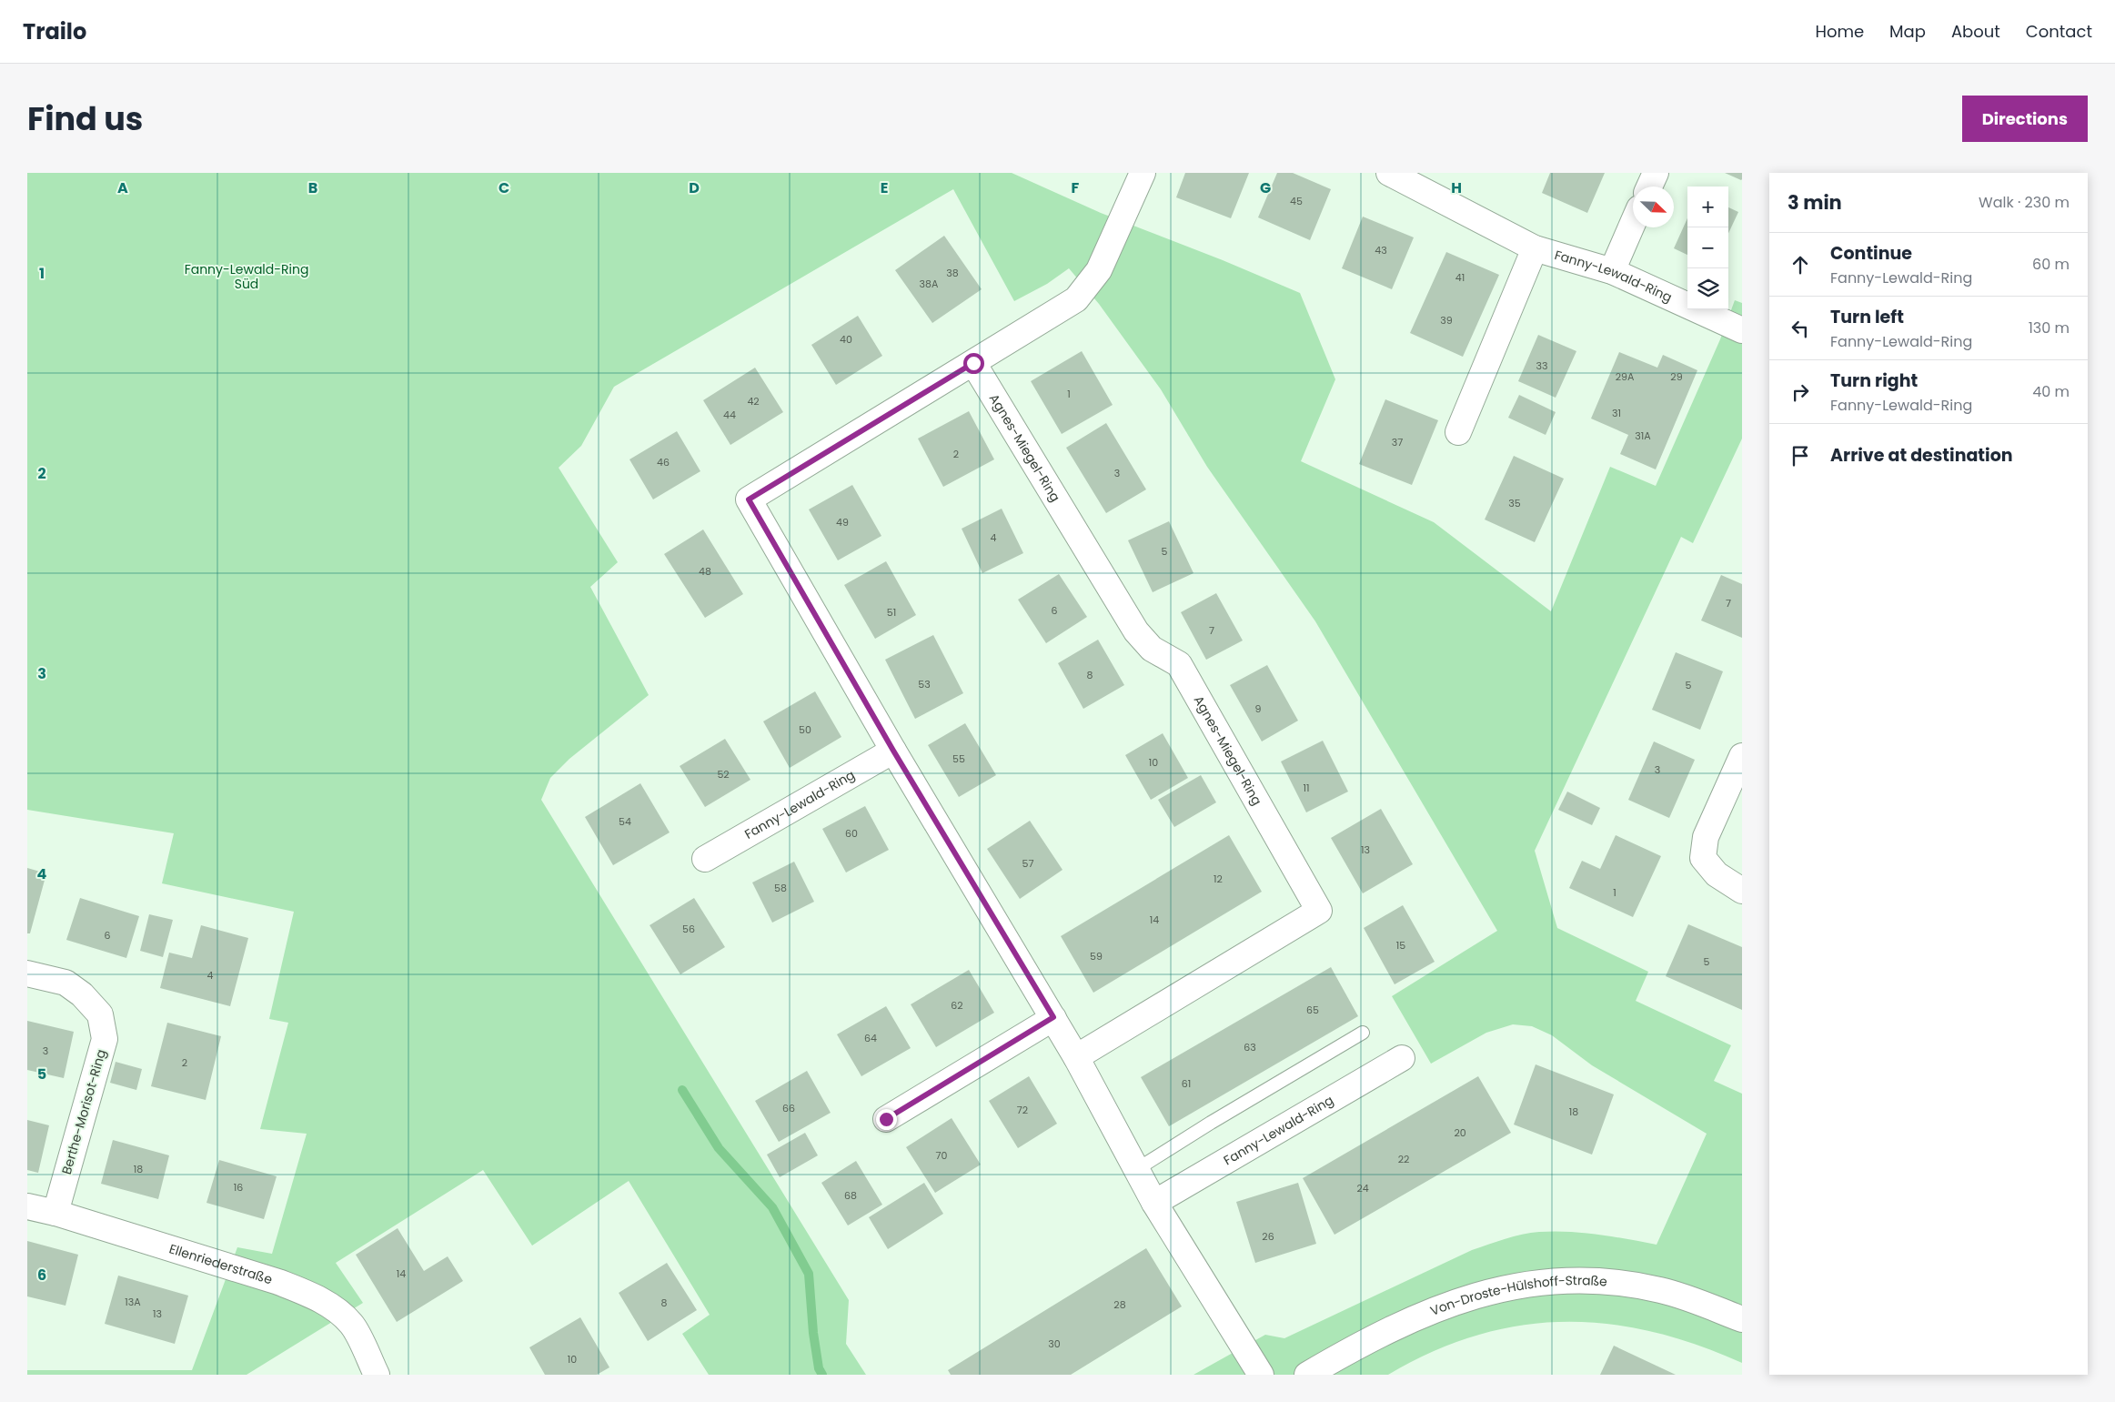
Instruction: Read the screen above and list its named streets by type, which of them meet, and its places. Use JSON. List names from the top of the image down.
{
  "streets": {
    "street": [
      "Fanny-Lewald-Ring",
      "Agnes-Miegel-Ring",
      "Berthe-Morisot-Ring",
      "Ellenriederstraße",
      "Von-Droste-Hülshoff-Straße"
    ]
  },
  "crossings": [
    ["Berthe-Morisot-Ring", "Ellenriederstraße"]
  ],
  "parks": ["Fanny-Lewald-Ring Süd"],
  "house_numbers": [
    "45",
    "43",
    "38",
    "41",
    "38A",
    "39",
    "40",
    "33",
    "29A",
    "29",
    "1",
    "42",
    "31",
    "44",
    "31A",
    "37",
    "2",
    "46",
    "3",
    "35",
    "49",
    "4",
    "5",
    "48",
    "7",
    "6",
    "51",
    "7",
    "8",
    "53",
    "5",
    "9",
    "50",
    "55",
    "10",
    "3",
    "52",
    "11",
    "54",
    "60",
    "13",
    "57",
    "12",
    "58",
    "1",
    "14",
    "56",
    "6",
    "15",
    "59",
    "5",
    "4",
    "62",
    "65",
    "64",
    "63",
    "3",
    "2",
    "61",
    "66",
    "72",
    "18",
    "20",
    "70",
    "22",
    "18",
    "16",
    "24",
    "68",
    "26",
    "14",
    "13A",
    "8",
    "28",
    "13",
    "30",
    "10"
  ],
  "north": "bottom right",
  "page": {
    "header": "Trailo",
    "nav": [
      "Home",
      "Map",
      "About",
      "Contact"
    ],
    "title": "Find us",
    "buttons": "Directions",
    "heading": ["3 min", "Walk · 230 m"],
    "map_buttons": ["+", "−"],
    "list": [
      ["Continue", "Fanny-Lewald-Ring", "60 m"],
      ["Turn left", "Fanny-Lewald-Ring", "130 m"],
      ["Turn right", "Fanny-Lewald-Ring", "40 m"],
      "Arrive at destination"
    ]
  },
  "grid": {
    "columns": [
      "A",
      "B",
      "C",
      "D",
      "E",
      "F",
      "G",
      "H"
    ],
    "rows": [
      "1",
      "2",
      "3",
      "4",
      "5",
      "6"
    ]
  }
}
